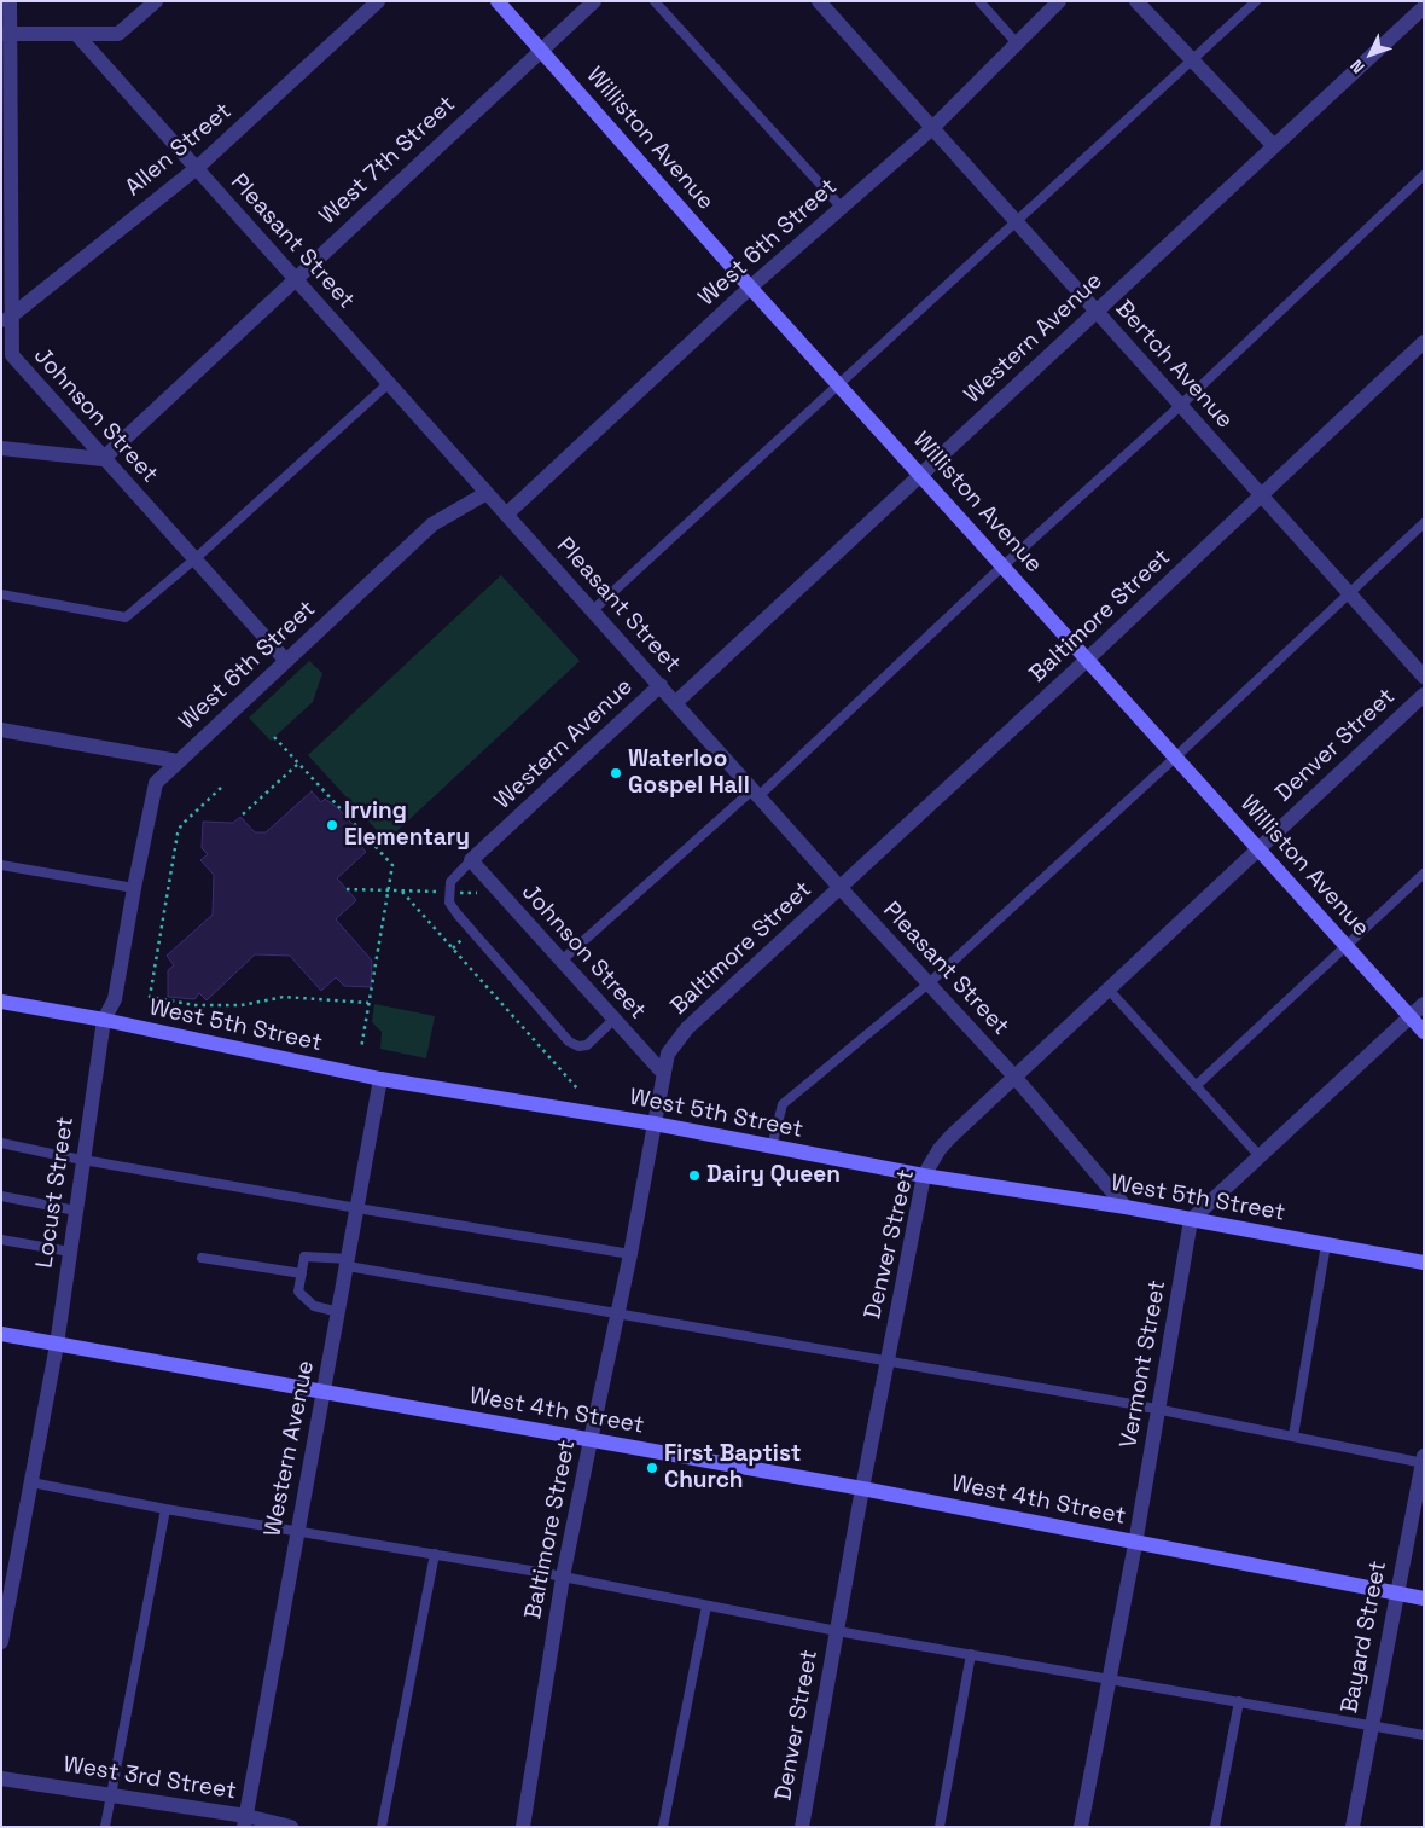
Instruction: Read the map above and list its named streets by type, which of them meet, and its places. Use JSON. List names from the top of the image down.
{
  "streets": {
    "main road": ["Williston Avenue", "West 5th Street", "West 4th Street"],
    "street": [
      "Allen Street",
      "West 7th Street",
      "Pleasant Street",
      "West 6th Street",
      "Western Avenue",
      "Bertch Avenue",
      "Johnson Street",
      "Baltimore Street",
      "Denver Street",
      "Locust Street",
      "Vermont Street",
      "Bayard Street",
      "West 3rd Street"
    ]
  },
  "crossings": [
    ["Williston Avenue", "West 7th Street"],
    ["Williston Avenue", "West 6th Street"],
    ["Williston Avenue", "Western Avenue"],
    ["Williston Avenue", "Baltimore Street"],
    ["Williston Avenue", "Denver Street"],
    ["Allen Street", "Pleasant Street"],
    ["Allen Street", "Johnson Street"],
    ["West 7th Street", "Pleasant Street"],
    ["West 7th Street", "Johnson Street"],
    ["Pleasant Street", "West 6th Street"],
    ["Pleasant Street", "Western Avenue"],
    ["Pleasant Street", "Baltimore Street"],
    ["Pleasant Street", "Denver Street"],
    ["Pleasant Street", "West 5th Street"],
    ["West 6th Street", "Bertch Avenue"],
    ["West 6th Street", "Johnson Street"],
    ["West 6th Street", "Locust Street"],
    ["Western Avenue", "Bertch Avenue"],
    ["Western Avenue", "Johnson Street"],
    ["Western Avenue", "West 5th Street"],
    ["Western Avenue", "West 4th Street"],
    ["Western Avenue", "West 3rd Street"],
    ["Bertch Avenue", "Baltimore Street"],
    ["Johnson Street", "Baltimore Street"],
    ["Baltimore Street", "West 5th Street"],
    ["Baltimore Street", "West 4th Street"],
    ["Denver Street", "West 5th Street"],
    ["Denver Street", "West 4th Street"],
    ["West 5th Street", "Locust Street"],
    ["West 5th Street", "Vermont Street"],
    ["Locust Street", "West 4th Street"],
    ["Vermont Street", "West 4th Street"],
    ["West 4th Street", "Bayard Street"]
  ],
  "places": [
    "Waterloo Gospel Hall",
    "Irving Elementary",
    "Dairy Queen",
    "First Baptist Church"
  ],
  "north": "bottom left"
}
